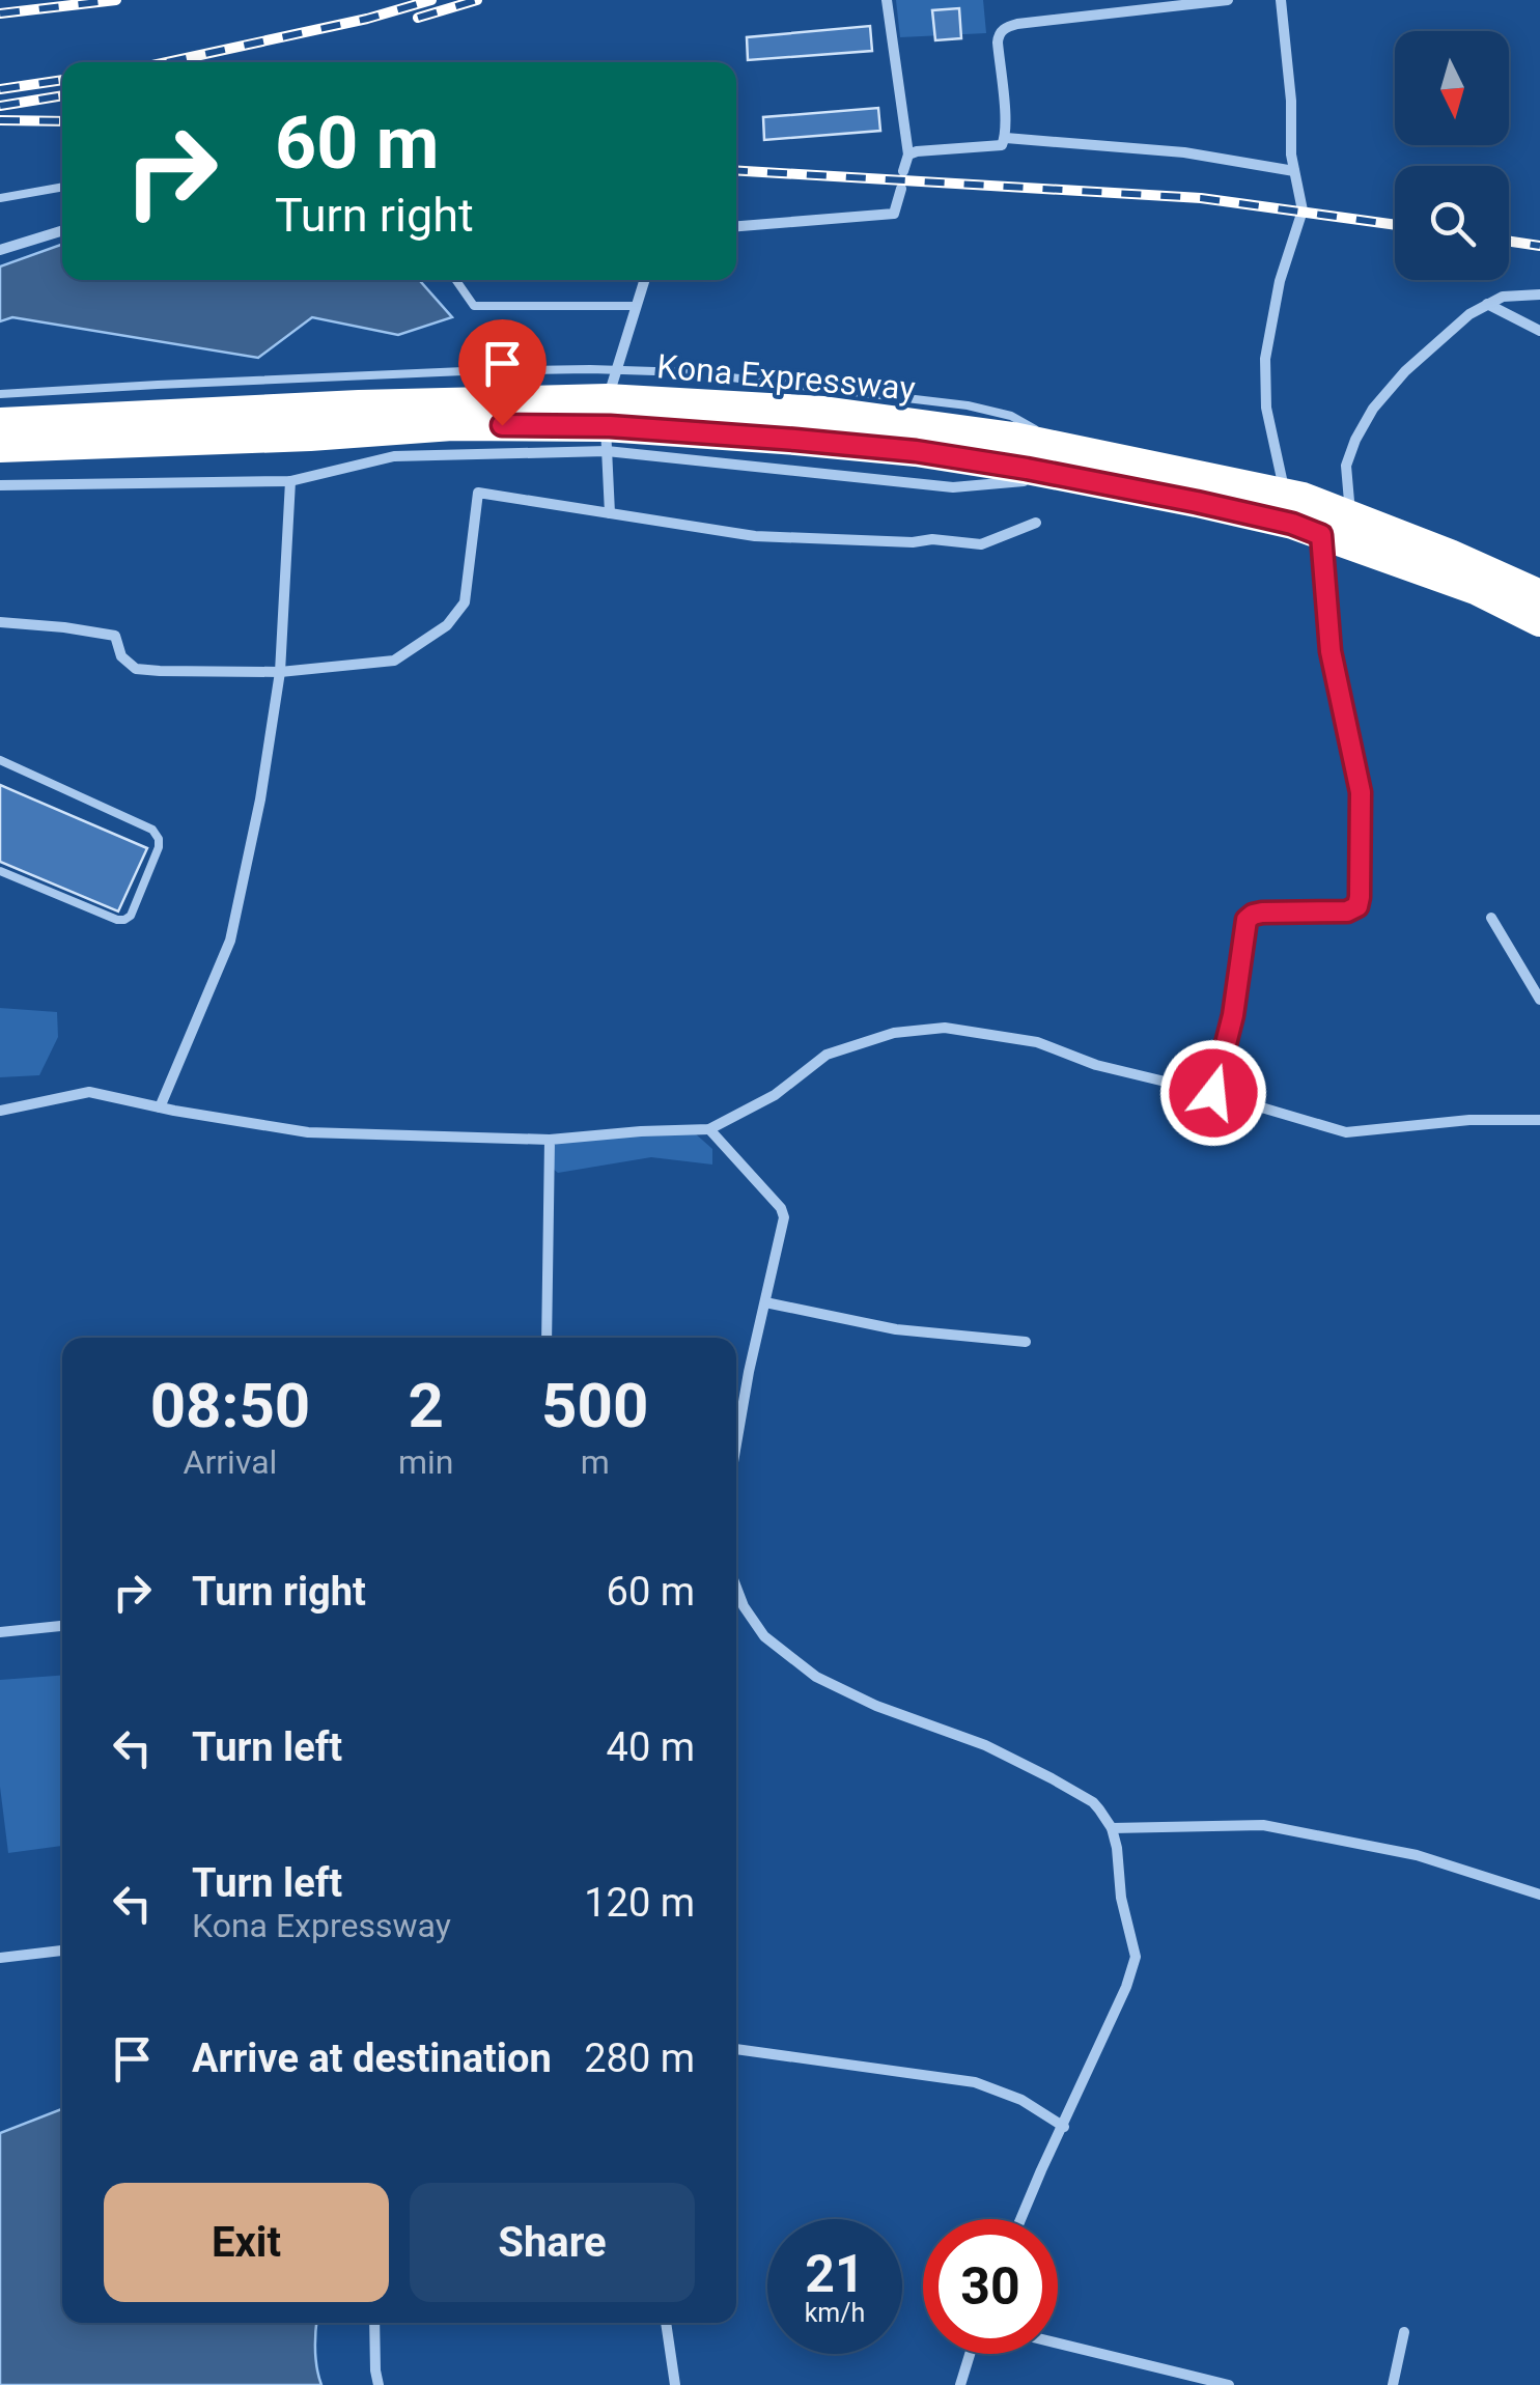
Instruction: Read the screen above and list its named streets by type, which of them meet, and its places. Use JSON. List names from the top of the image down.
{
  "streets": {
    "highway": ["Kona Expressway"]
  },
  "north": "bottom",
  "page": {
    "turn": ["60 m", "Turn right"],
    "eta": [
      "08:50",
      "Arrival",
      "2",
      "min",
      "500",
      "m"
    ],
    "list": [
      {
        "name": "Turn right",
        "value": "60 m"
      },
      {
        "name": "Turn left",
        "value": "40 m"
      },
      {
        "name": "Turn left",
        "note": "Kona Expressway",
        "value": "120 m"
      },
      {
        "name": "Arrive at destination",
        "value": "280 m"
      }
    ],
    "buttons": ["Exit", "Share"],
    "speed": "21 km/h",
    "limit": "30"
  }
}
